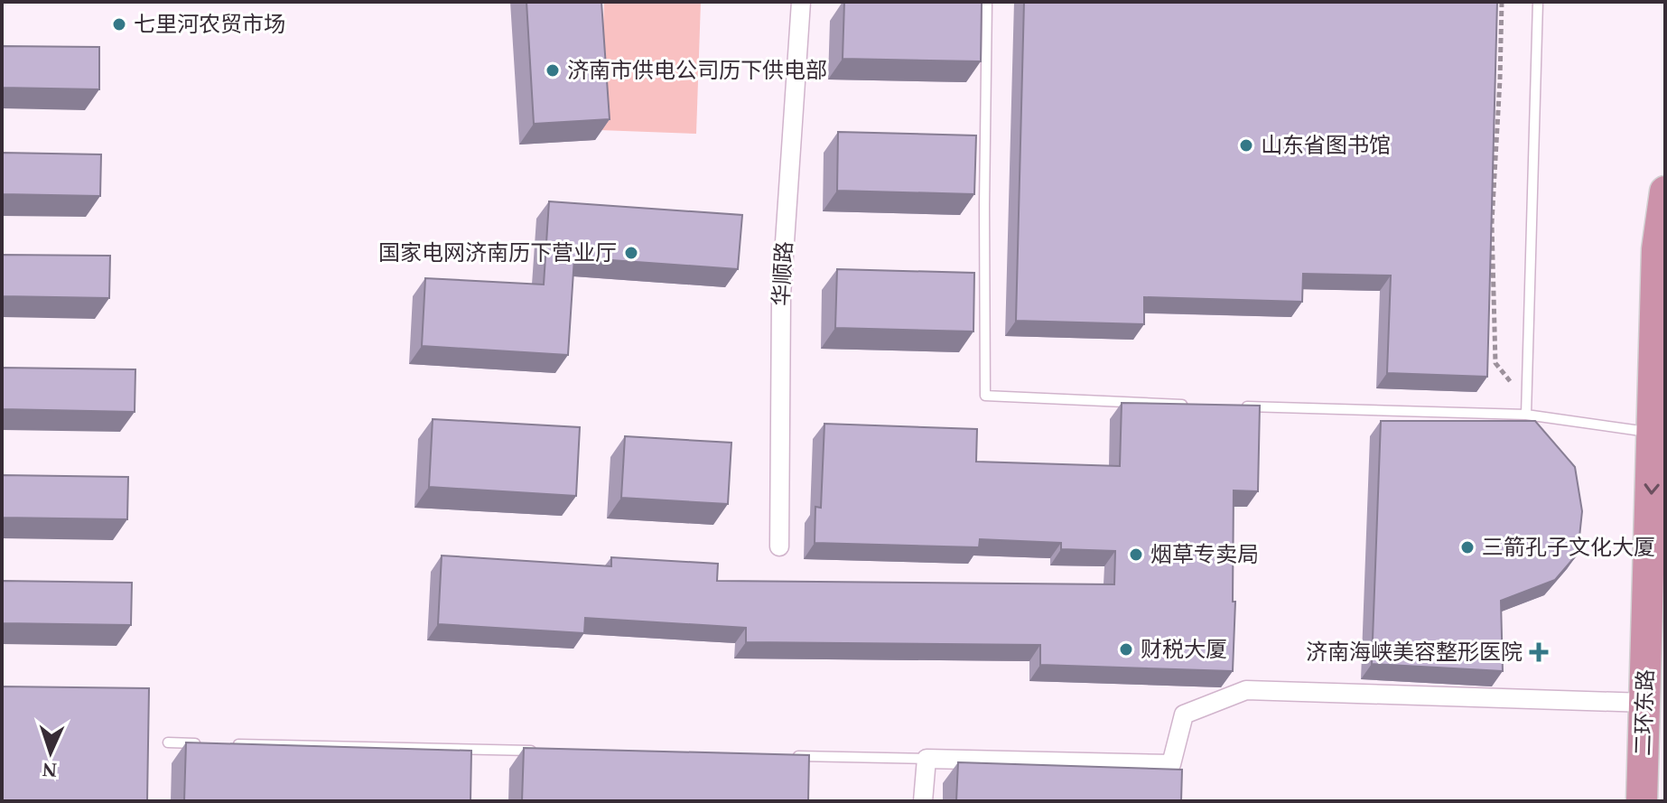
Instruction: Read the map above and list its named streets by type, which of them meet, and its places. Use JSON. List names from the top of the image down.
{
  "streets": {
    "highway": ["二环东路"],
    "street": ["华顺路"]
  },
  "one_way": ["二环东路"],
  "places": {
    "other": [
      "七里河农贸市场",
      "济南市供电公司历下供电部",
      "山东省图书馆",
      "国家电网济南历下营业厅",
      "三箭孔子文化大厦",
      "烟草专卖局",
      "财税大厦"
    ],
    "health": ["济南海峡美容整形医院"]
  },
  "north": "bottom"
}
